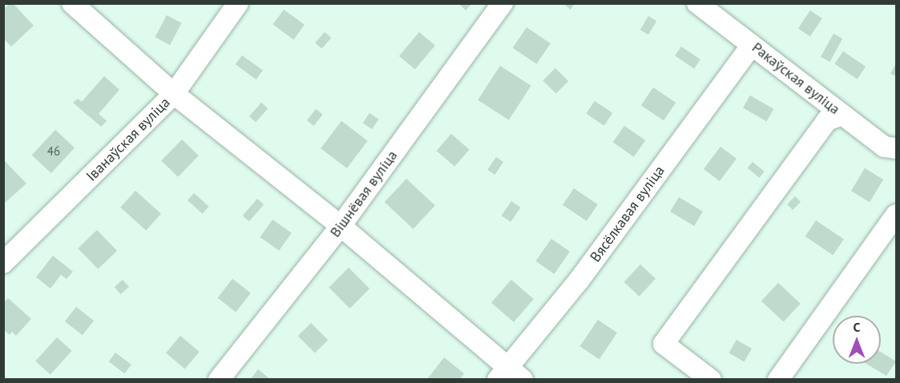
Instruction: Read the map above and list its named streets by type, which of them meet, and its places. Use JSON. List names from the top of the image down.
{
  "streets": {
    "street": [
      "Ракаўская вуліца",
      "Іванаўская вуліца",
      "Вішнёвая вуліца",
      "Вясёлкавая вуліца"
    ]
  },
  "crossings": [
    ["Ракаўская вуліца", "Вясёлкавая вуліца"]
  ],
  "house_numbers": ["46"],
  "north": "top"
}
